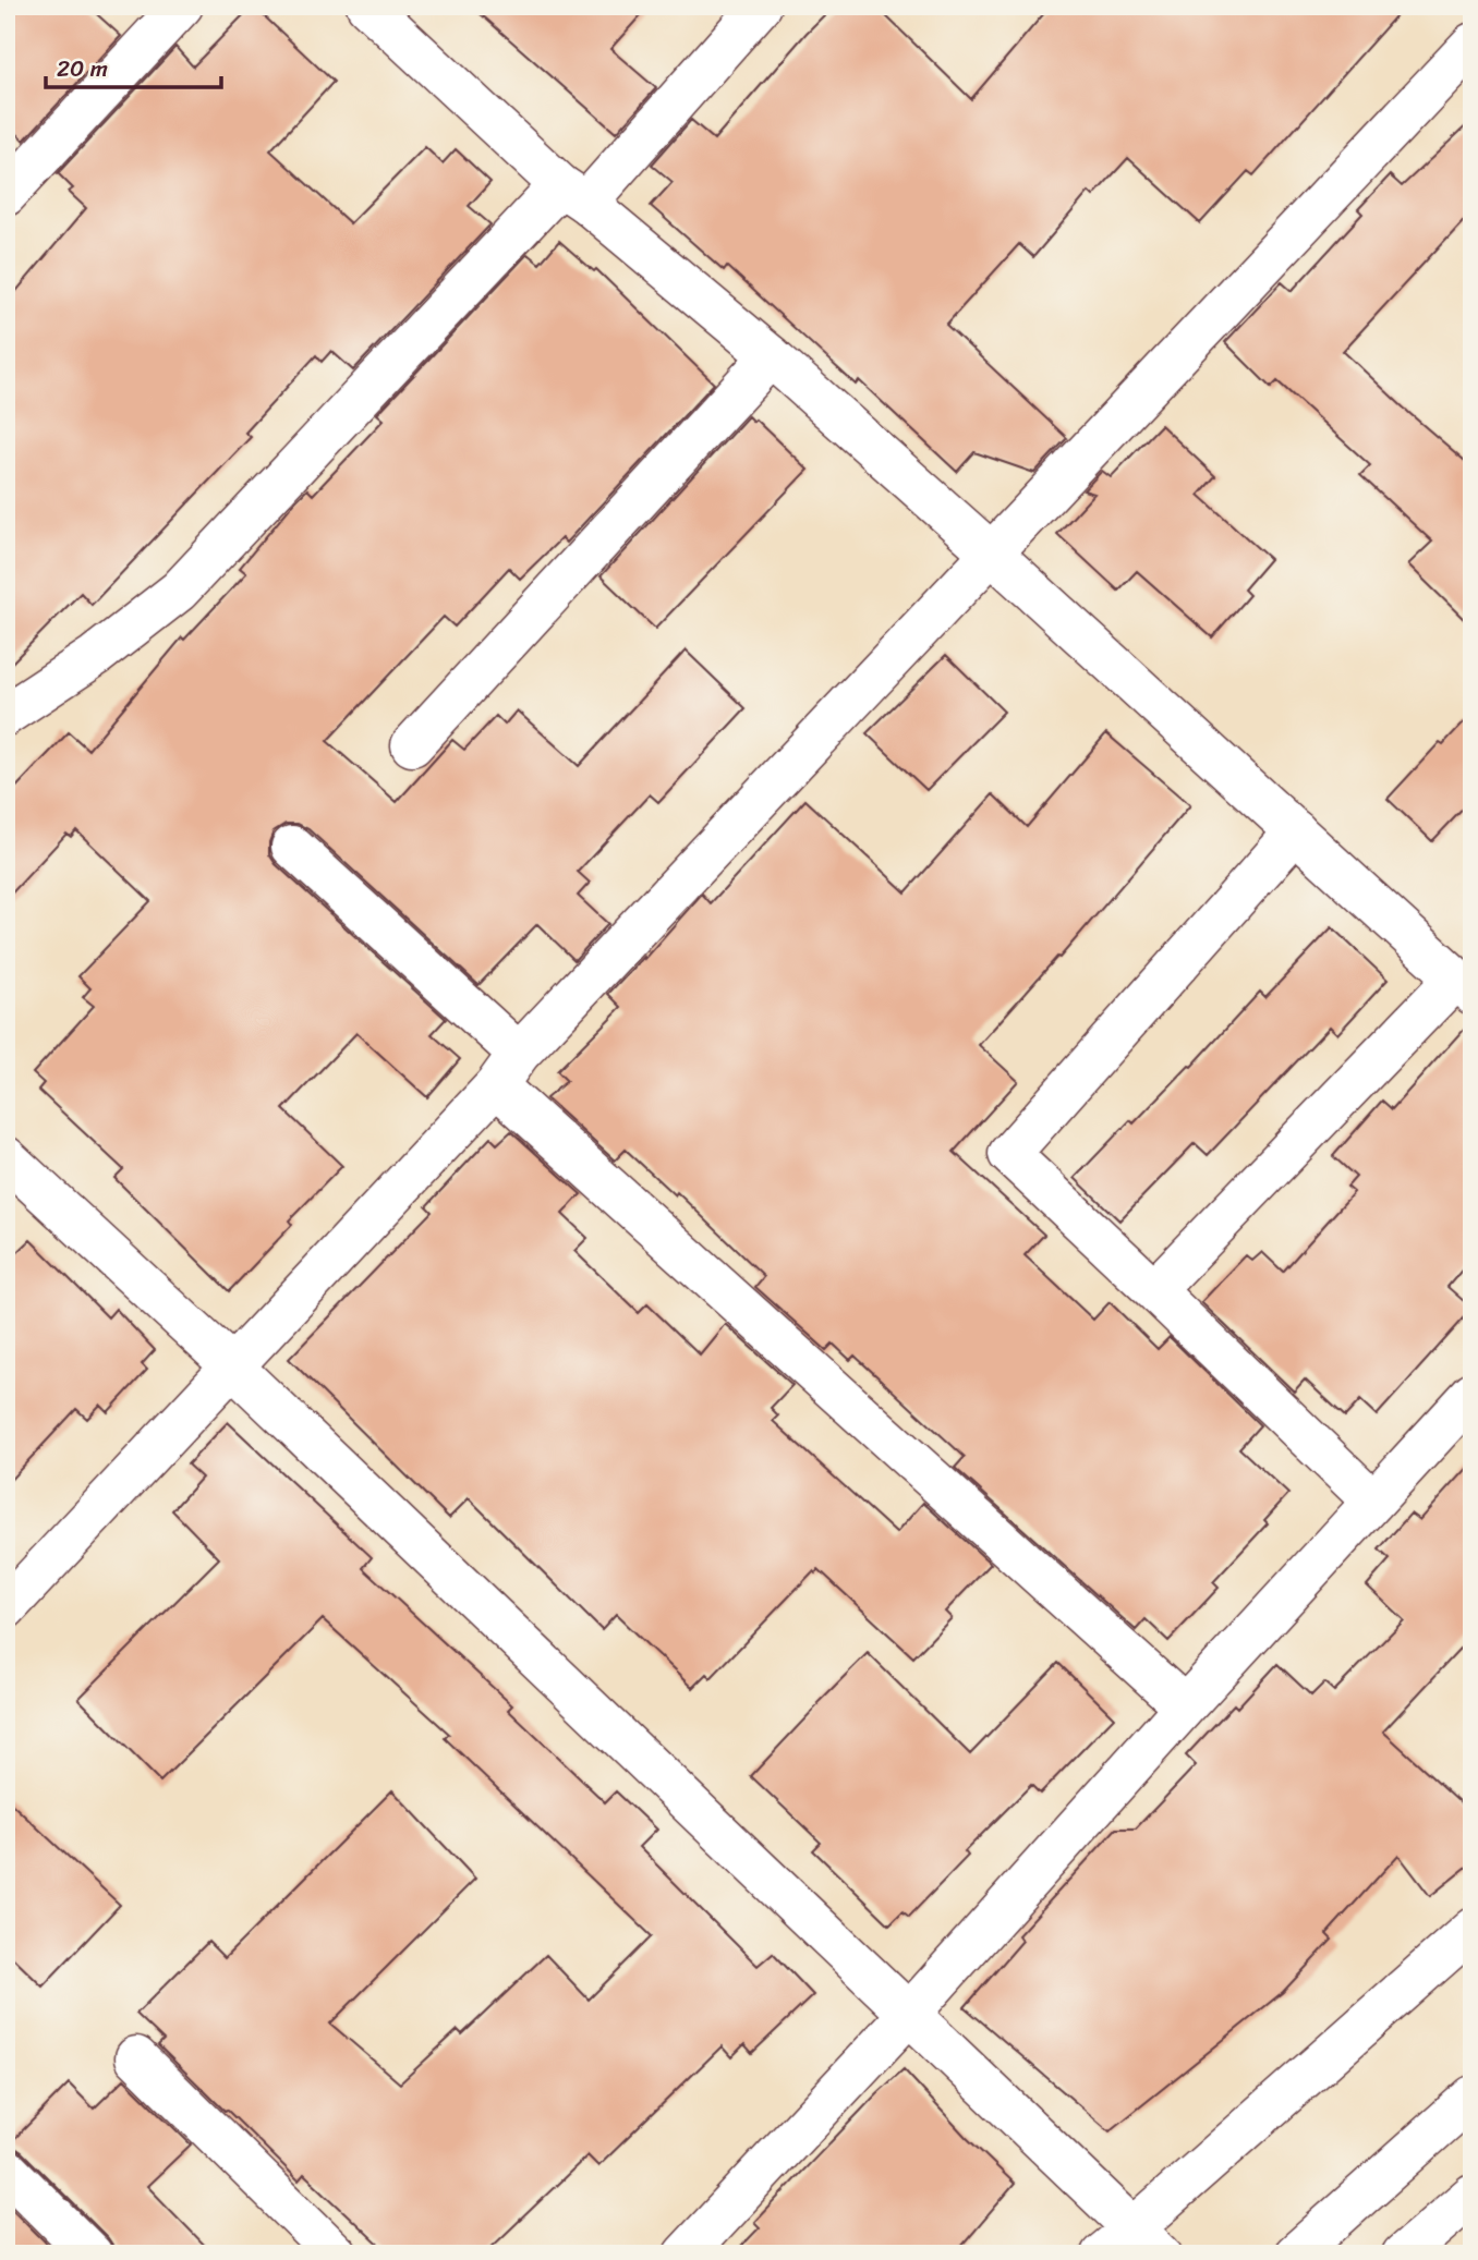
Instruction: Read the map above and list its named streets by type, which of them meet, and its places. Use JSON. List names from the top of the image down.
{
  "scale_bar": "20 m"
}
